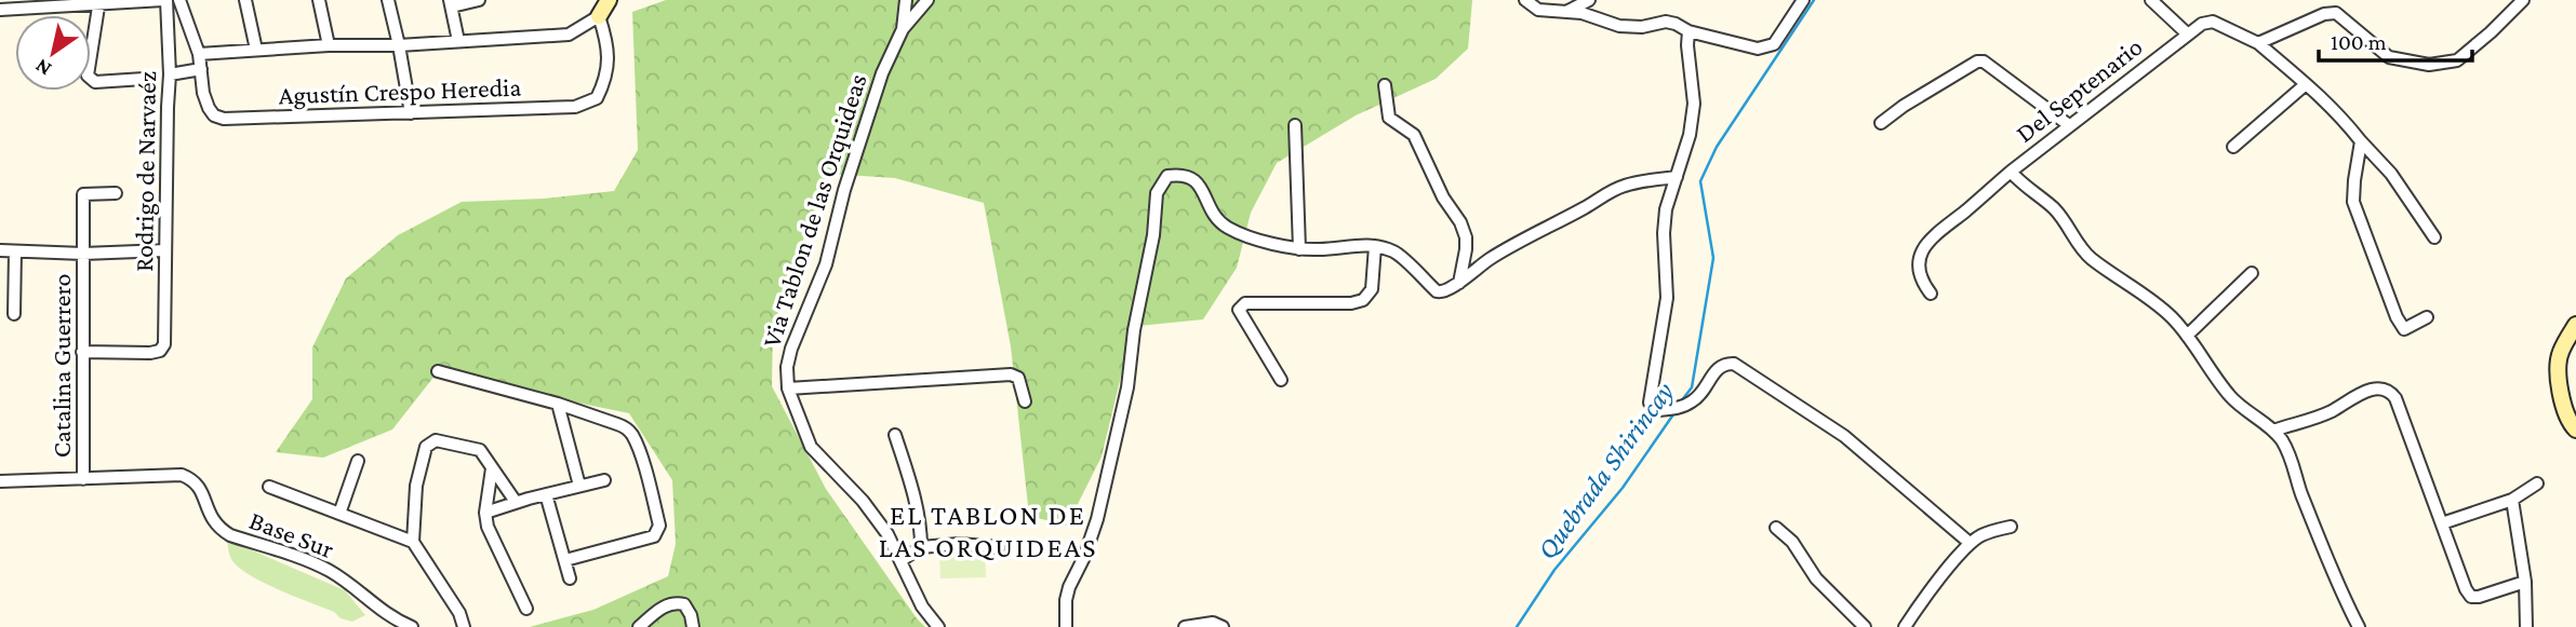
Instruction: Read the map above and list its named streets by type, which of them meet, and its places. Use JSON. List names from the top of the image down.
{
  "streets": {
    "street": [
      "Del Septenario",
      "Agustín Crespo Heredia",
      "Rodrigo de Narvaéz",
      "Via Tablon de las Orquideas",
      "Catalina Guerrero",
      "Base Sur"
    ]
  },
  "crossings": [
    ["Rodrigo de Narvaéz", "Catalina Guerrero"],
    ["Catalina Guerrero", "Base Sur"]
  ],
  "districts": ["EL TABLON DE LAS ORQUIDEAS"],
  "water": ["Quebrada Shirincay"],
  "scale_bar": "100 m",
  "north": "bottom left"
}
